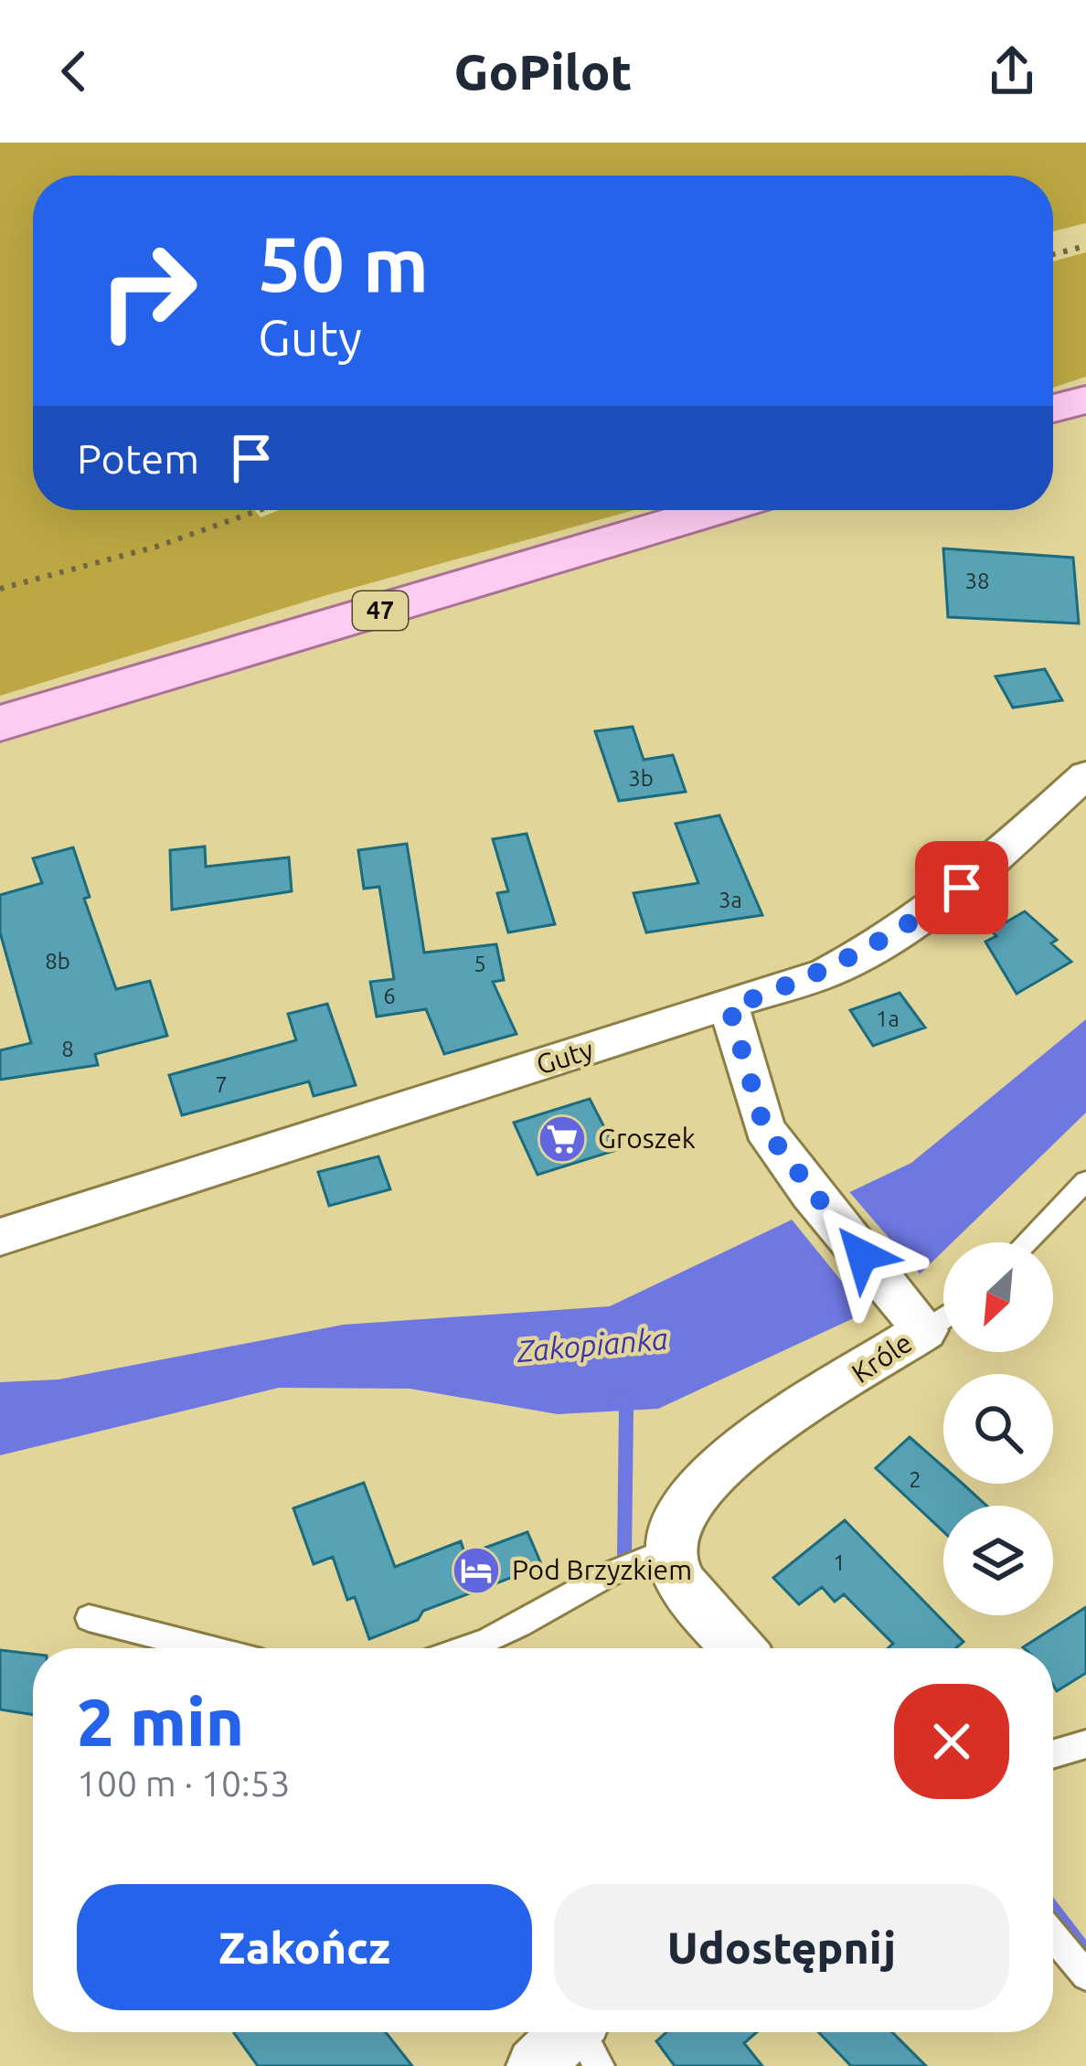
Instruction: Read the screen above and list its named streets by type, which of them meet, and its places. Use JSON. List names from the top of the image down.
{
  "streets": {
    "main road": ["47"],
    "street": ["Guty", "Króle"]
  },
  "crossings": [
    ["Guty", "Króle"]
  ],
  "water": ["Zakopianka"],
  "places": {
    "supermarket": ["Groszek"],
    "hotel": ["Pod Brzyzkiem"]
  },
  "house_numbers": [
    "38",
    "3b",
    "3a",
    "8b",
    "5",
    "6",
    "1a",
    "8",
    "7",
    "2",
    "1"
  ],
  "north": "bottom left",
  "page": {
    "header": "GoPilot",
    "turn": ["50 m", "Guty"],
    "then": "Potem",
    "heading": ["2 min", "100 m · 10:53"],
    "buttons": ["Zakończ", "Udostępnij"]
  }
}
